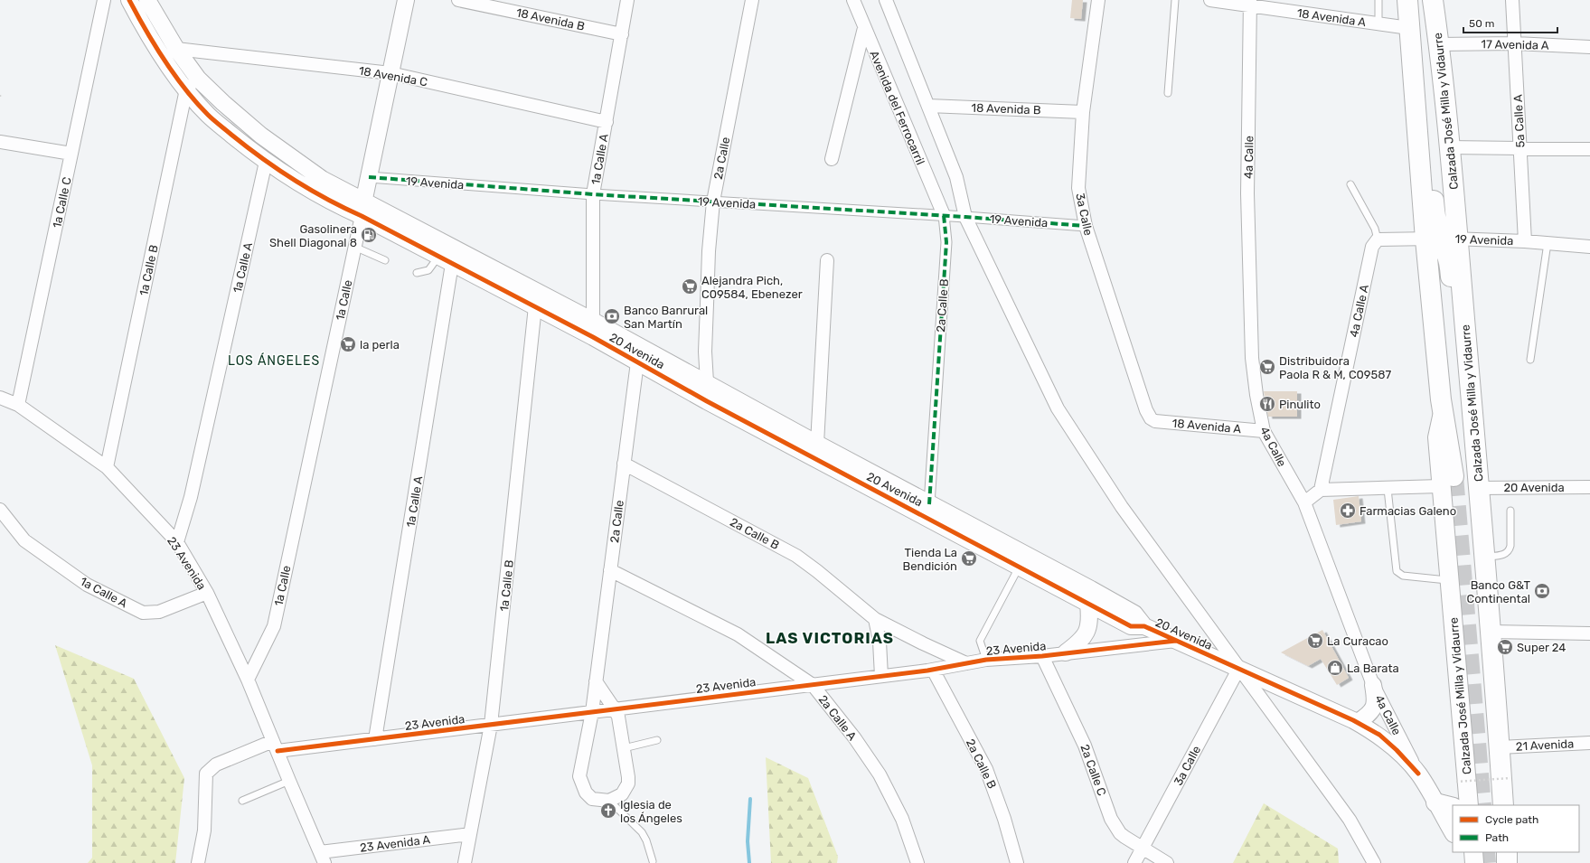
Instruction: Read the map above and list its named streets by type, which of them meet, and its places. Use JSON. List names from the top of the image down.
{
  "streets": {
    "highway": ["Calzada José Milla y Vidaurre"],
    "street": [
      "18 Avenida A",
      "18 Avenida B",
      "17 Avenida A",
      "18 Avenida C",
      "Avenida del Ferrocarril",
      "5a Calle A",
      "4a Calle",
      "2a Calle",
      "1a Calle A",
      "19 Avenida",
      "1a Calle C",
      "3a Calle",
      "1a Calle B",
      "1a Calle",
      "2a Calle B",
      "4a Calle A",
      "20 Avenida",
      "23 Avenida",
      "2a Calle A",
      "21 Avenida",
      "2a Calle C",
      "23 Avenida A"
    ]
  },
  "crossings": [
    ["18 Avenida A", "Calzada José Milla y Vidaurre"],
    ["18 Avenida A", "4a Calle"],
    ["18 Avenida A", "3a Calle"],
    ["18 Avenida B", "1a Calle A"],
    ["18 Avenida B", "3a Calle"],
    ["17 Avenida A", "Calzada José Milla y Vidaurre"],
    ["17 Avenida A", "5a Calle A"],
    ["18 Avenida C", "1a Calle A"],
    ["18 Avenida C", "1a Calle"],
    ["Avenida del Ferrocarril", "19 Avenida"],
    ["Avenida del Ferrocarril", "2a Calle B"],
    ["Calzada José Milla y Vidaurre", "19 Avenida"],
    ["Calzada José Milla y Vidaurre", "20 Avenida"],
    ["Calzada José Milla y Vidaurre", "21 Avenida"],
    ["5a Calle A", "19 Avenida"],
    ["4a Calle", "20 Avenida"],
    ["2a Calle", "19 Avenida"],
    ["2a Calle", "2a Calle B"],
    ["2a Calle", "20 Avenida"],
    ["2a Calle", "23 Avenida"],
    ["2a Calle", "2a Calle A"],
    ["1a Calle A", "19 Avenida"],
    ["1a Calle A", "20 Avenida"],
    ["1a Calle A", "23 Avenida"],
    ["19 Avenida", "3a Calle"],
    ["19 Avenida", "1a Calle"],
    ["19 Avenida", "2a Calle B"],
    ["19 Avenida", "4a Calle A"],
    ["1a Calle C", "23 Avenida"],
    ["3a Calle", "20 Avenida"],
    ["3a Calle", "2a Calle C"],
    ["1a Calle B", "20 Avenida"],
    ["1a Calle B", "23 Avenida"],
    ["1a Calle B", "23 Avenida A"],
    ["1a Calle", "20 Avenida"],
    ["1a Calle", "23 Avenida"],
    ["2a Calle B", "20 Avenida"],
    ["2a Calle B", "23 Avenida"],
    ["20 Avenida", "23 Avenida"],
    ["23 Avenida", "2a Calle A"],
    ["23 Avenida", "2a Calle C"],
    ["23 Avenida", "23 Avenida A"]
  ],
  "districts": ["LOS ÁNGELES", "LAS VICTORIAS"],
  "places": {
    "fuel station": ["Gasolinera Shell Diagonal 8"],
    "supermarket": [
      "Alejandra Pich, C09584, Ebenezer",
      "la perla",
      "Distribuidora Paola R & M, C09587",
      "Tienda La Bendición",
      "La Curacao",
      "Super 24"
    ],
    "bank": ["Banco Banrural San Martín", "Banco G&T Continental"],
    "restaurant": ["Pinulito"],
    "pharmacy": ["Farmacias Galeno"],
    "shop": ["La Barata"],
    "church": ["Iglesia de los Ángeles"]
  },
  "legend": ["Cycle path", "Path"],
  "scale_bar": "50 m"
}
